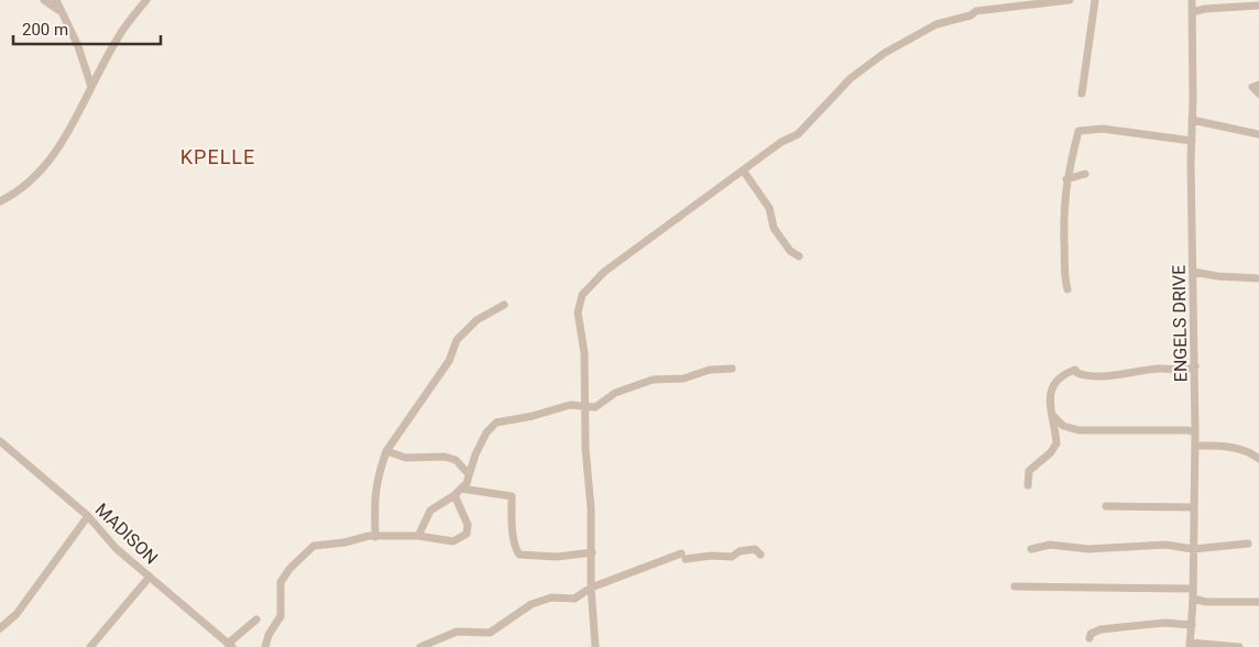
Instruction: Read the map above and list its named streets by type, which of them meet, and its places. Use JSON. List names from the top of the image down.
{
  "streets": {
    "street": ["ENGELS DRIVE", "MADISON"]
  },
  "districts": ["KPELLE"],
  "scale_bar": "200 m"
}
